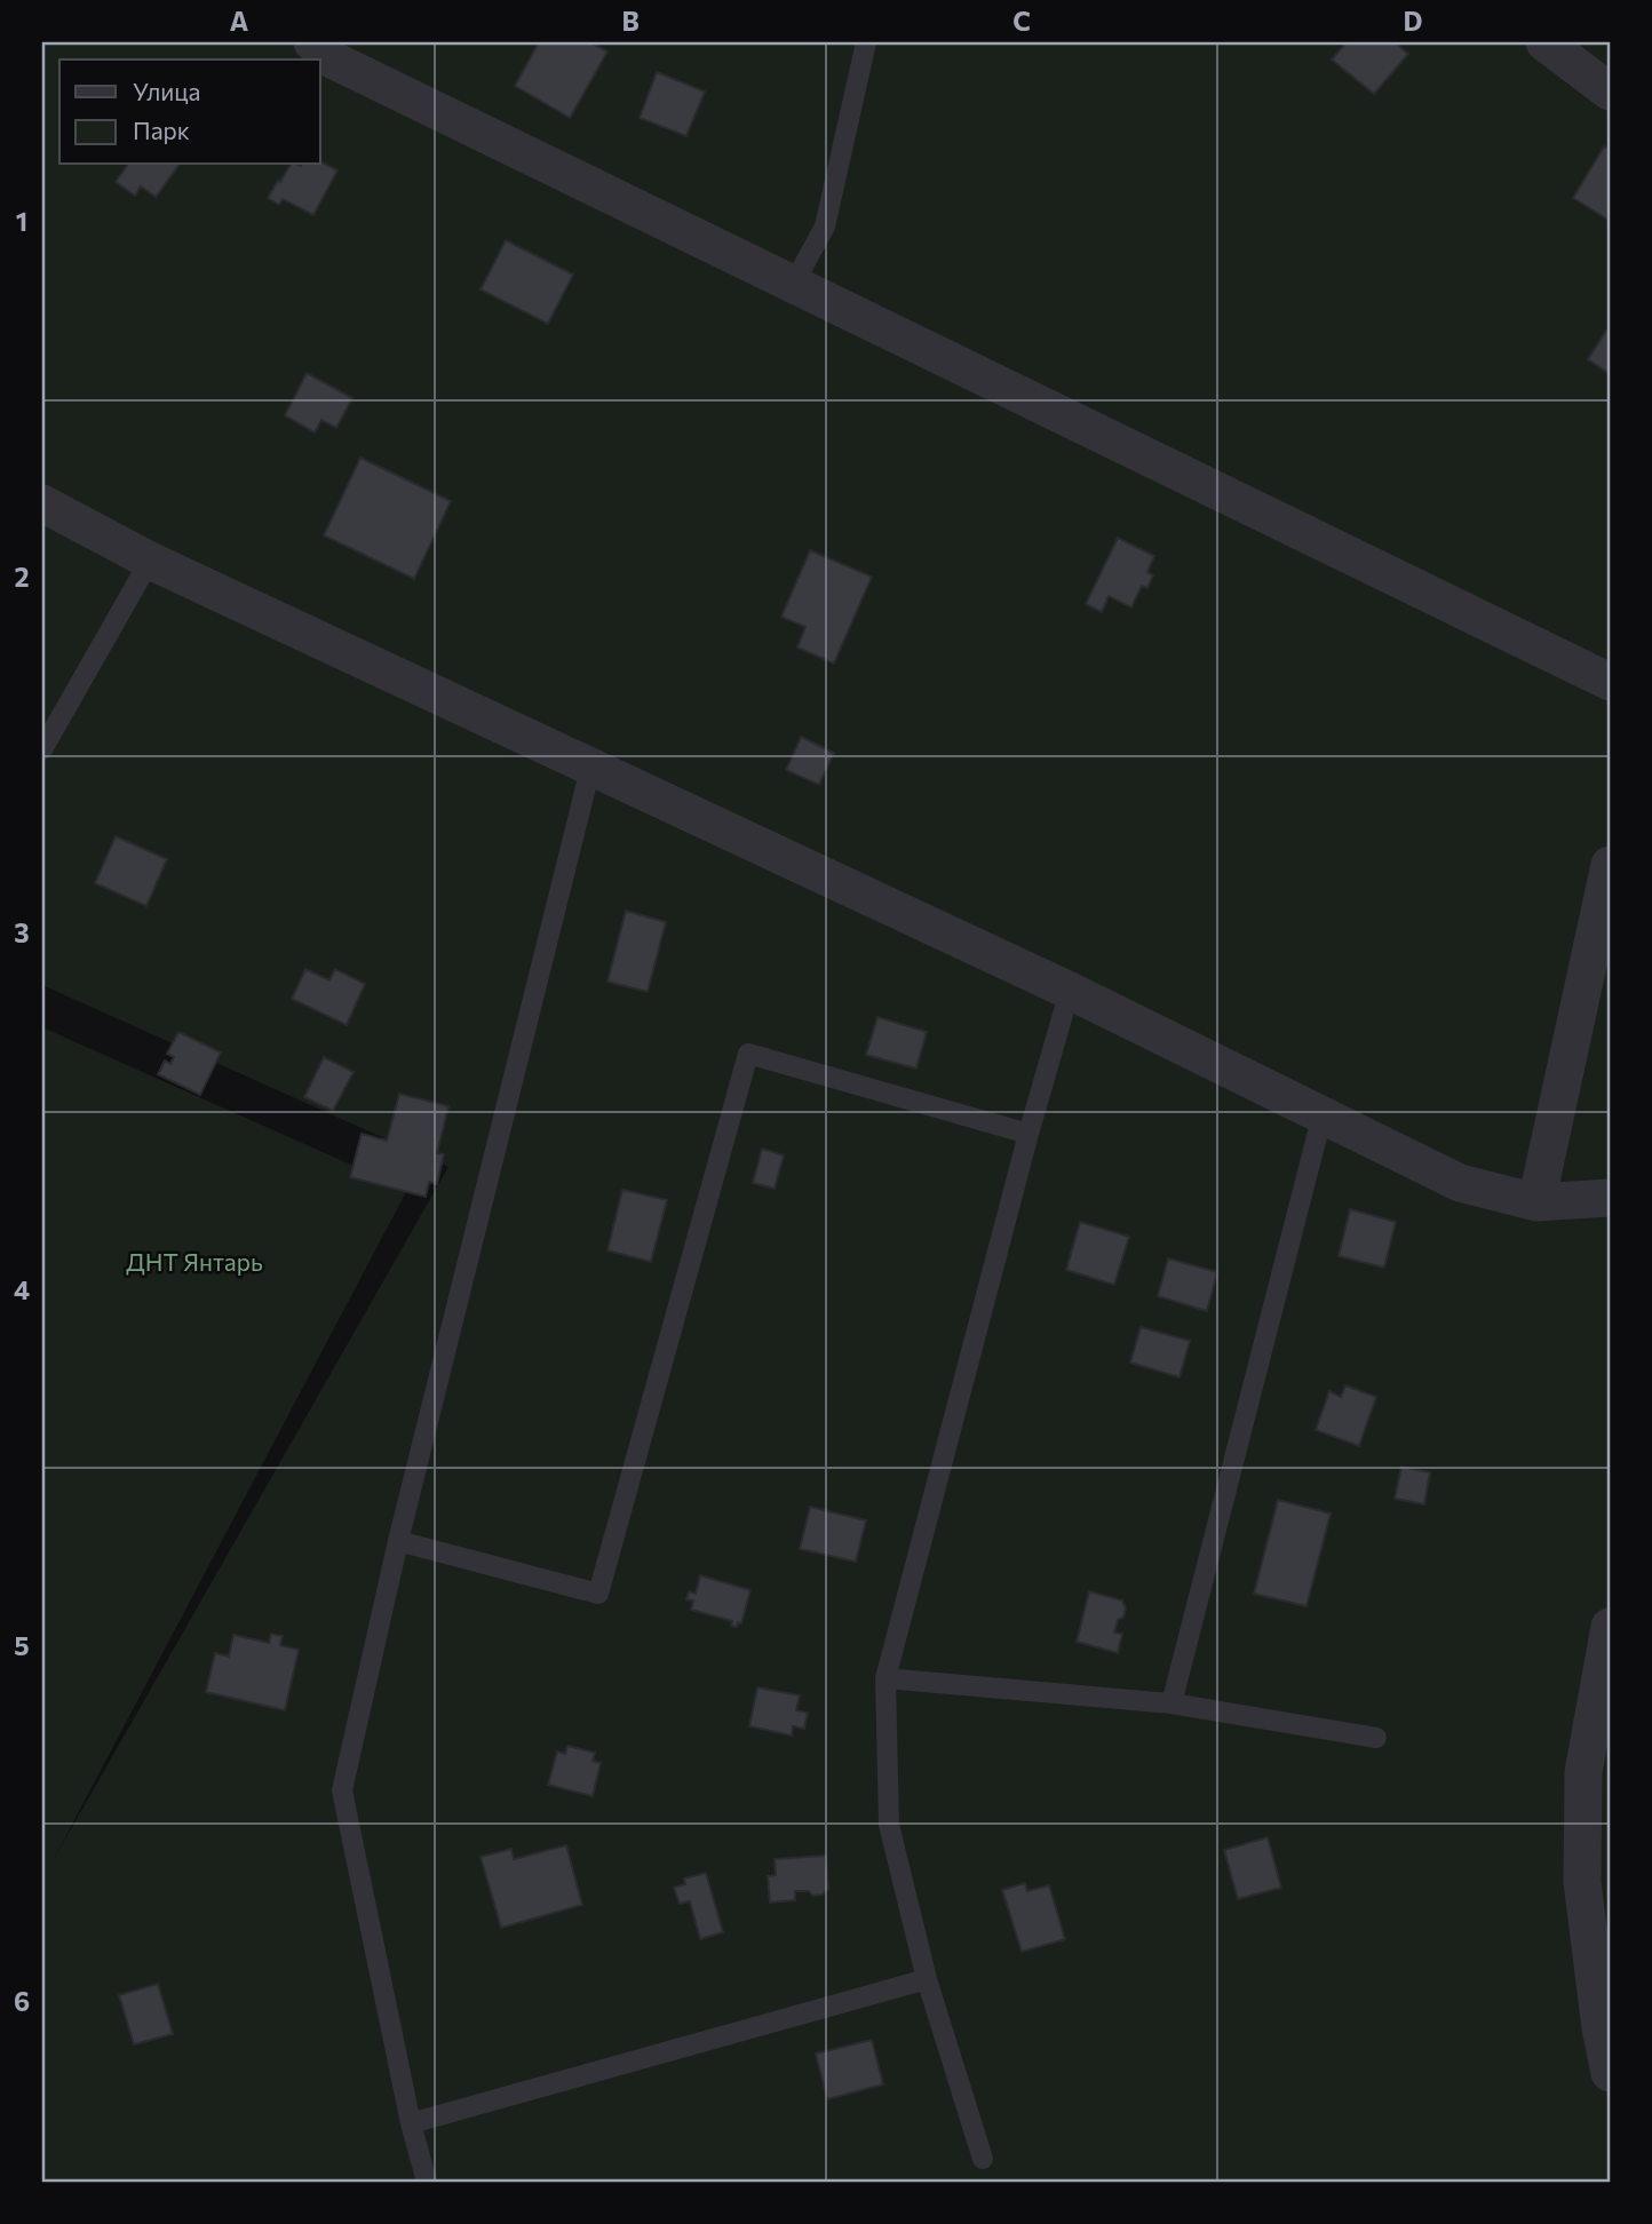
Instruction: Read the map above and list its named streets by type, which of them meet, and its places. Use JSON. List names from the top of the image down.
{
  "parks": ["ДНТ Янтарь"],
  "legend": ["Улица", "Парк"],
  "grid": {
    "columns": [
      "A",
      "B",
      "C",
      "D"
    ],
    "rows": [
      "1",
      "2",
      "3",
      "4",
      "5",
      "6"
    ]
  }
}
